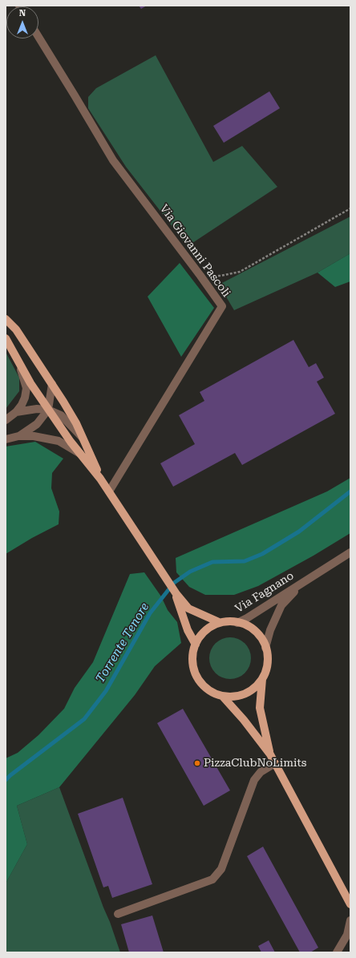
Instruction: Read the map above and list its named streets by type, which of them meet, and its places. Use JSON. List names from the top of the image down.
{
  "streets": {
    "street": ["Via Giovanni Pascoli", "Via Fagnano"]
  },
  "water": ["Torrente Tenore"],
  "places": ["PizzaClubNoLimits"],
  "north": "top"
}
